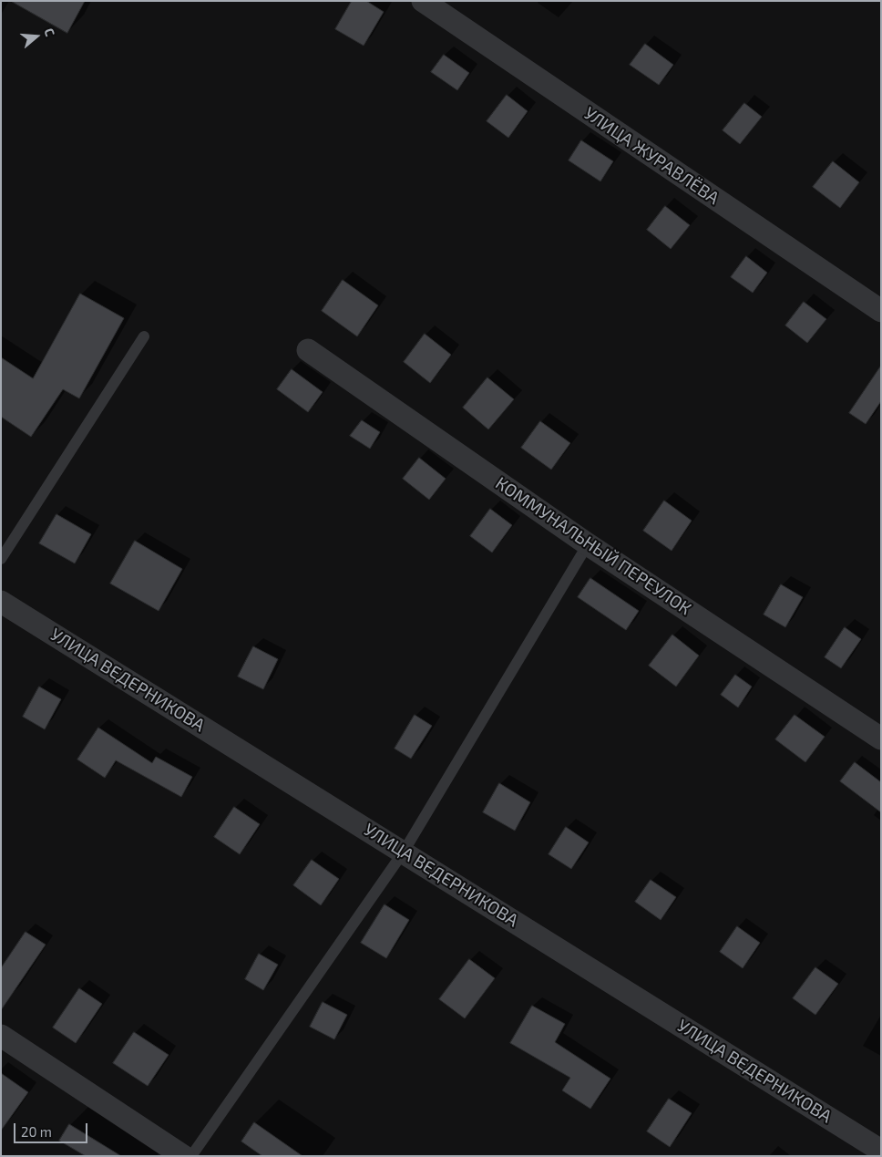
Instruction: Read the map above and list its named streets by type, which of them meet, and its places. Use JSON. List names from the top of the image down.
{
  "streets": {
    "street": ["УЛИЦА ЖУРАВЛЁВА", "КОММУНАЛЬНЫЙ ПЕРЕУЛОК", "УЛИЦА ВЕДЕРНИКОВА"]
  },
  "scale_bar": "20 m",
  "north": "right"
}
